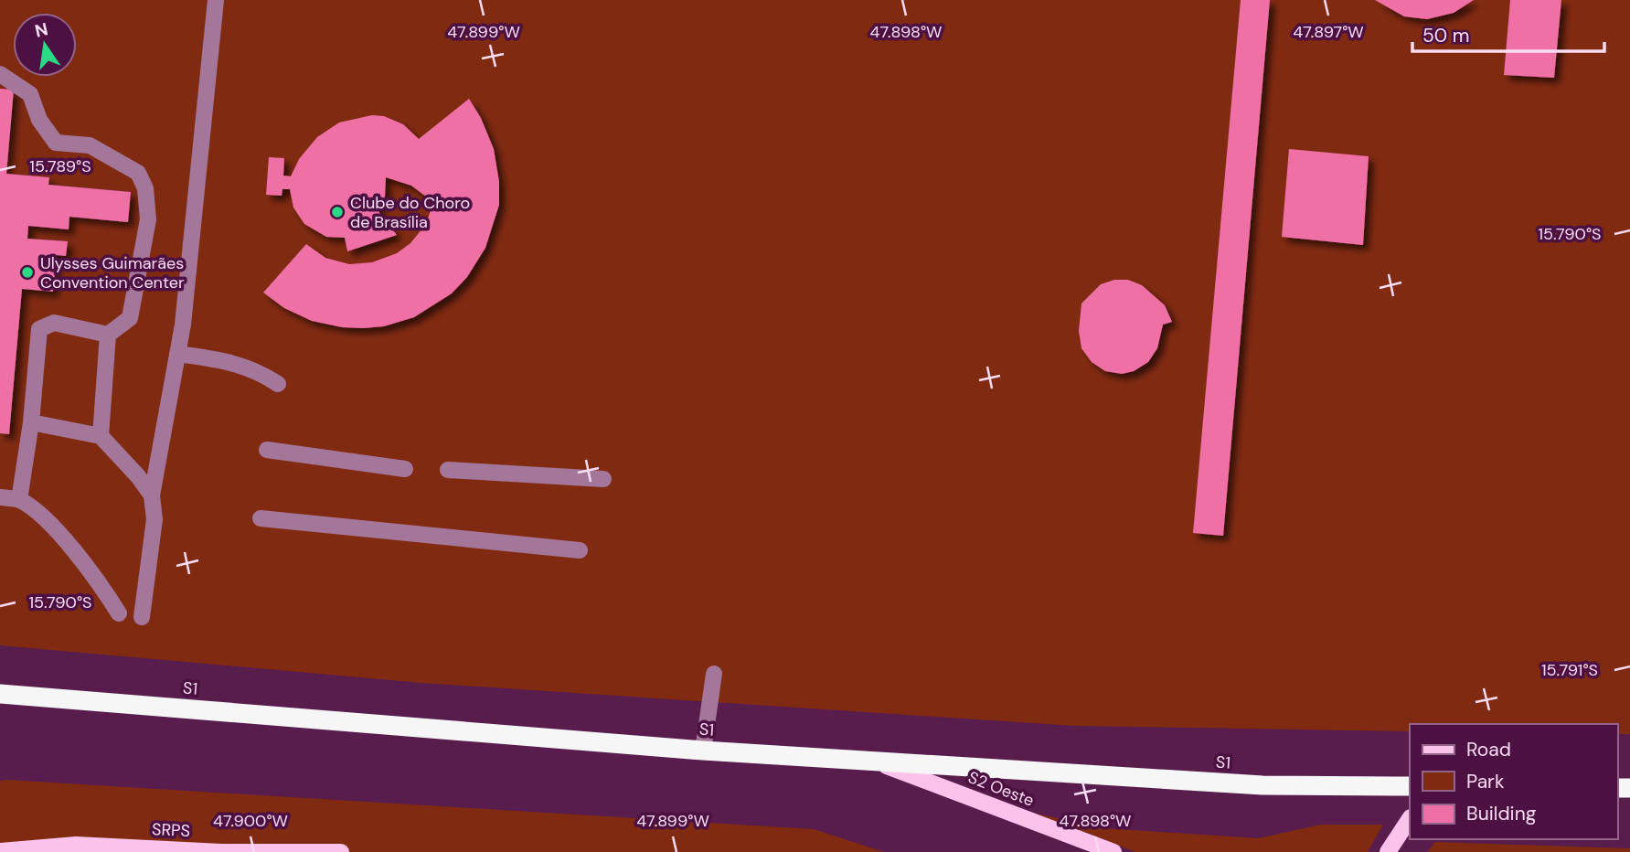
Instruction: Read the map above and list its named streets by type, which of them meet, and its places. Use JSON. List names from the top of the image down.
{
  "streets": {
    "highway": ["S1"],
    "main road": ["S2 Oeste", "SRPS"]
  },
  "crossings": [
    ["S1", "S2 Oeste"]
  ],
  "places": ["Clube do Choro de Brasília", "Ulysses Guimarães Convention Center"],
  "legend": ["Road", "Park", "Building"],
  "scale_bar": "50 m",
  "north": "top",
  "coordinates": [
    "47.899°W",
    "47.898°W",
    "47.897°W",
    "15.789°S",
    "15.790°S",
    "15.791°S",
    "47.900°W"
  ]
}
